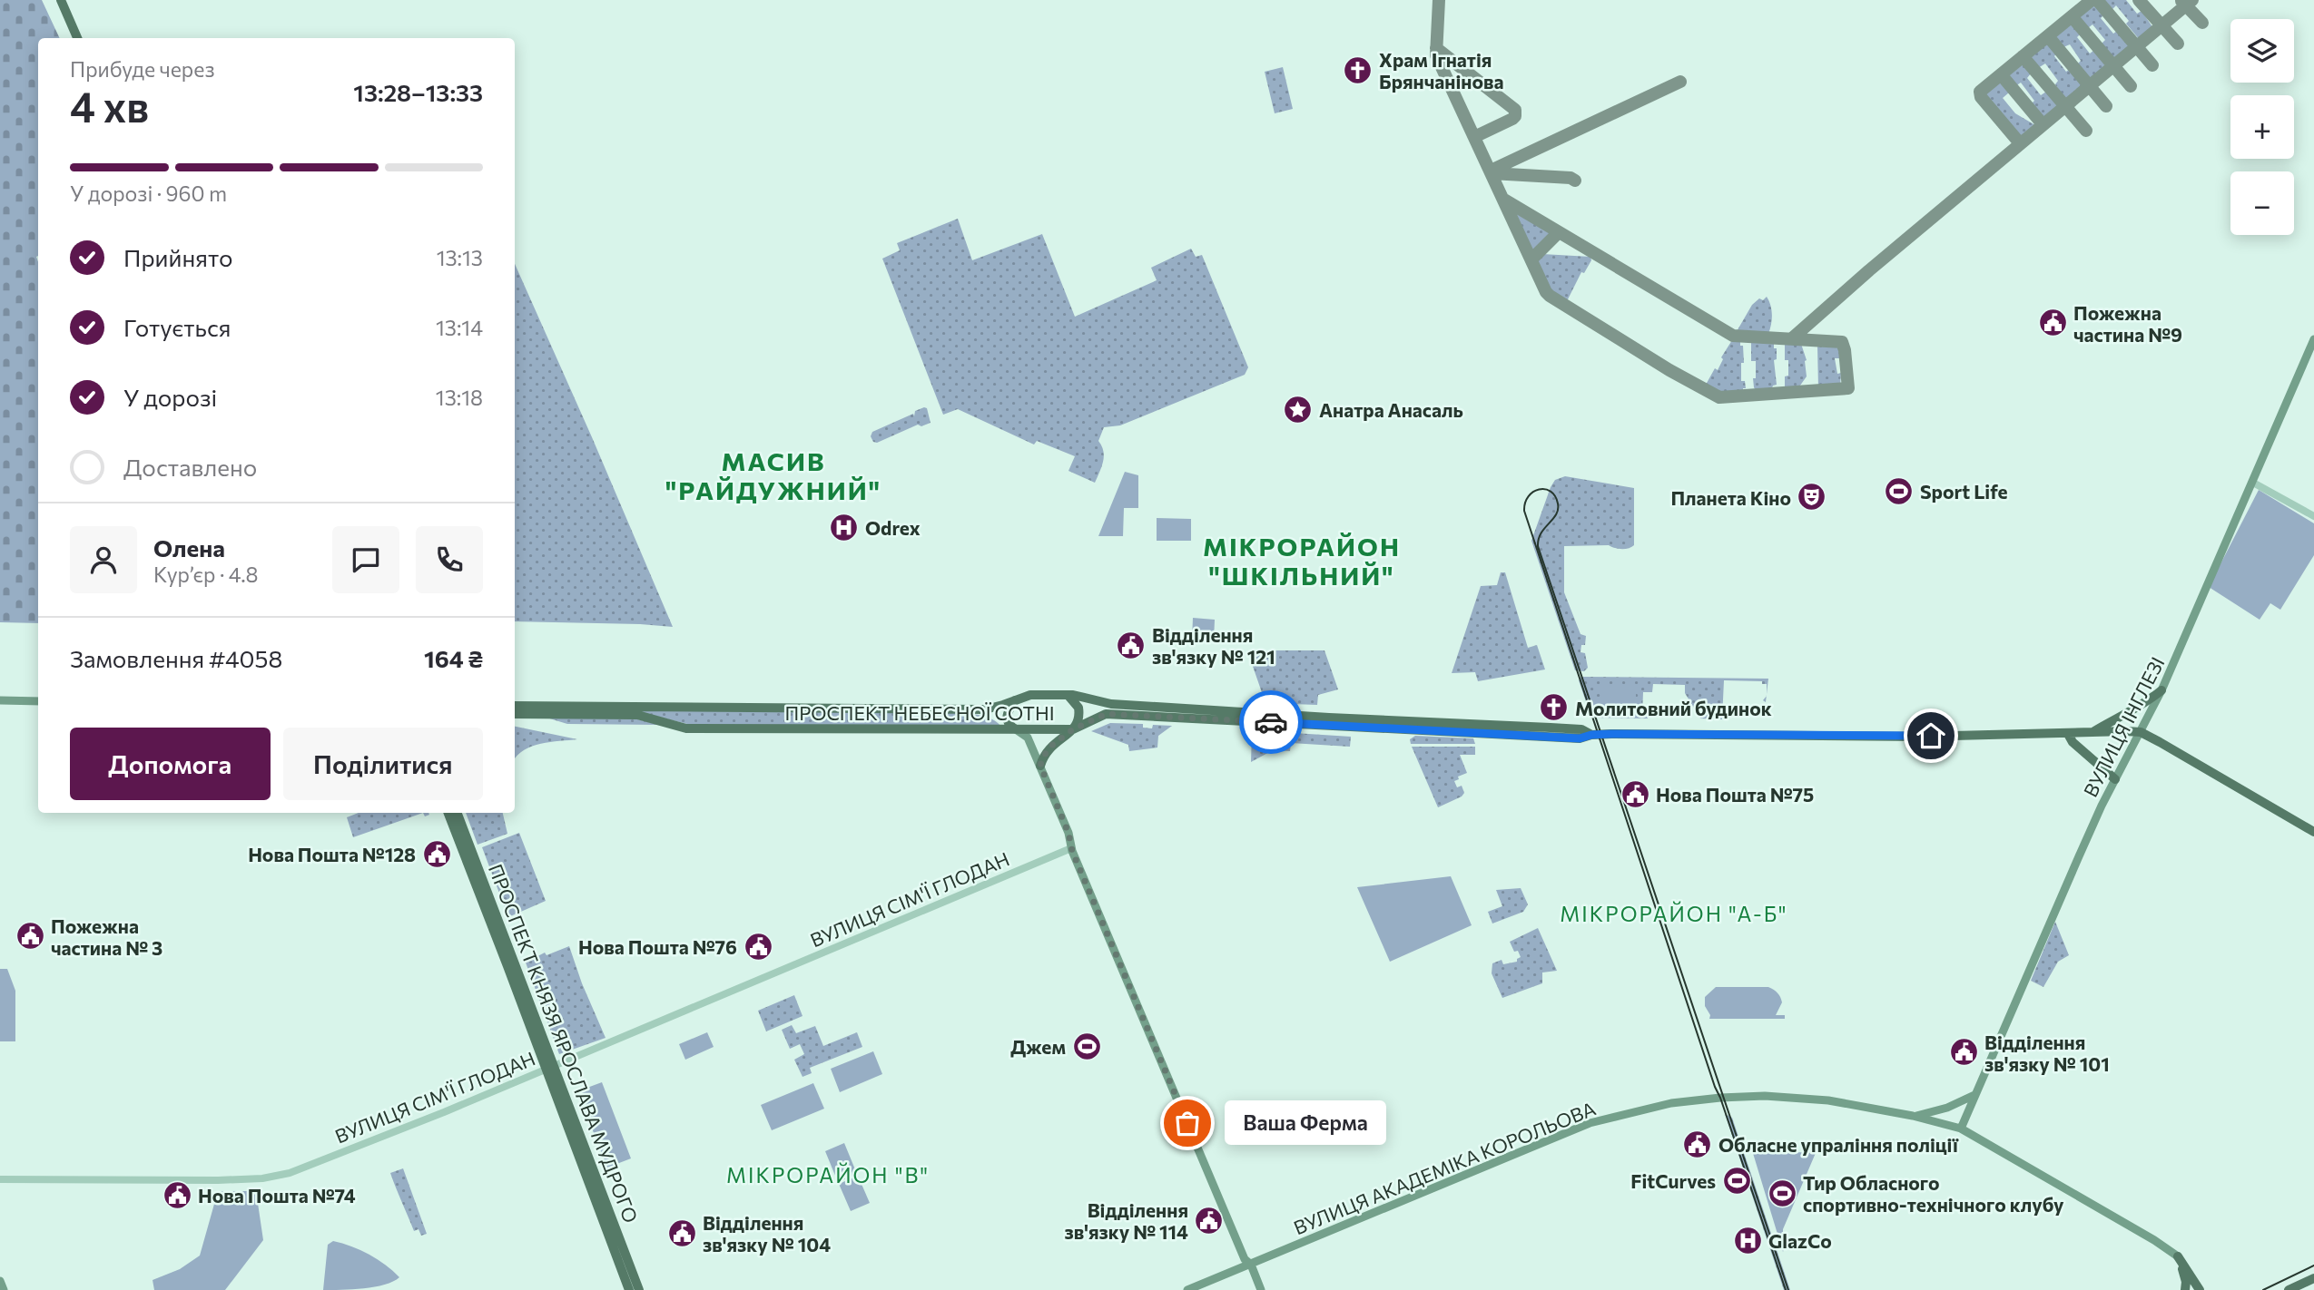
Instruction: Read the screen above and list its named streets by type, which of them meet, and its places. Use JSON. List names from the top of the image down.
{
  "streets": {
    "main road": [
      "ПРОСПЕКТ НЕБЕСНОЇ СОТНІ",
      "ВУЛИЦЯ ІНГЛЕЗІ",
      "ПРОСПЕКТ КНЯЗЯ ЯРОСЛАВА МУДРОГО",
      "ВУЛИЦЯ АКАДЕМІКА КОРОЛЬОВА"
    ],
    "street": ["ВУЛИЦЯ СІМ'Ї ГЛОДАН"]
  },
  "crossings": [
    ["ПРОСПЕКТ НЕБЕСНОЇ СОТНІ", "ВУЛИЦЯ ІНГЛЕЗІ"],
    ["ВУЛИЦЯ ІНГЛЕЗІ", "ВУЛИЦЯ АКАДЕМІКА КОРОЛЬОВА"],
    ["ВУЛИЦЯ СІМ'Ї ГЛОДАН", "ПРОСПЕКТ КНЯЗЯ ЯРОСЛАВА МУДРОГО"]
  ],
  "districts": [
    "МАСИВ \"РАЙДУЖНИЙ\"",
    "МІКРОРАЙОН \"ШКІЛЬНИЙ\"",
    "МІКРОРАЙОН \"А-Б\"",
    "МІКРОРАЙОН \"В\""
  ],
  "places": {
    "church": ["Храм Ігнатія Брянчанінова", "Молитовний будинок"],
    "public building": [
      "Пожежна частина №9",
      "Відділення зв'язку № 121",
      "Нова Пошта №75",
      "Нова Пошта №128",
      "Пожежна частина № 3",
      "Нова Пошта №76",
      "Відділення зв'язку № 101",
      "Обласне упраління поліції",
      "Нова Пошта №74",
      "Відділення зв'язку № 114",
      "Відділення зв'язку № 104"
    ],
    "place": ["Анатра Анасаль"],
    "sports": [
      "Sport Life",
      "Джем",
      "FitCurves",
      "Тир Обласного спортивно-технічного клубу"
    ],
    "theatre": ["Планета Кіно"],
    "hospital": ["Odrex", "GlazCo"],
    "other": ["Ваша Ферма"]
  },
  "page": {
    "map_buttons": ["+", "−"],
    "heading": ["4 хв", "Прибуде через", "13:28–13:33"],
    "panel": [
      "Олена",
      "Кур’єр · 4.8",
      "Замовлення #4058",
      "164 ₴"
    ],
    "bar": "У дорозі · 960 m",
    "list": [
      ["Прийнято", "13:13"],
      ["Готується", "13:14"],
      ["У дорозі", "13:18"],
      "Доставлено"
    ],
    "buttons": ["Допомога", "Поділитися"],
    "bubble": "Ваша Ферма"
  }
}
